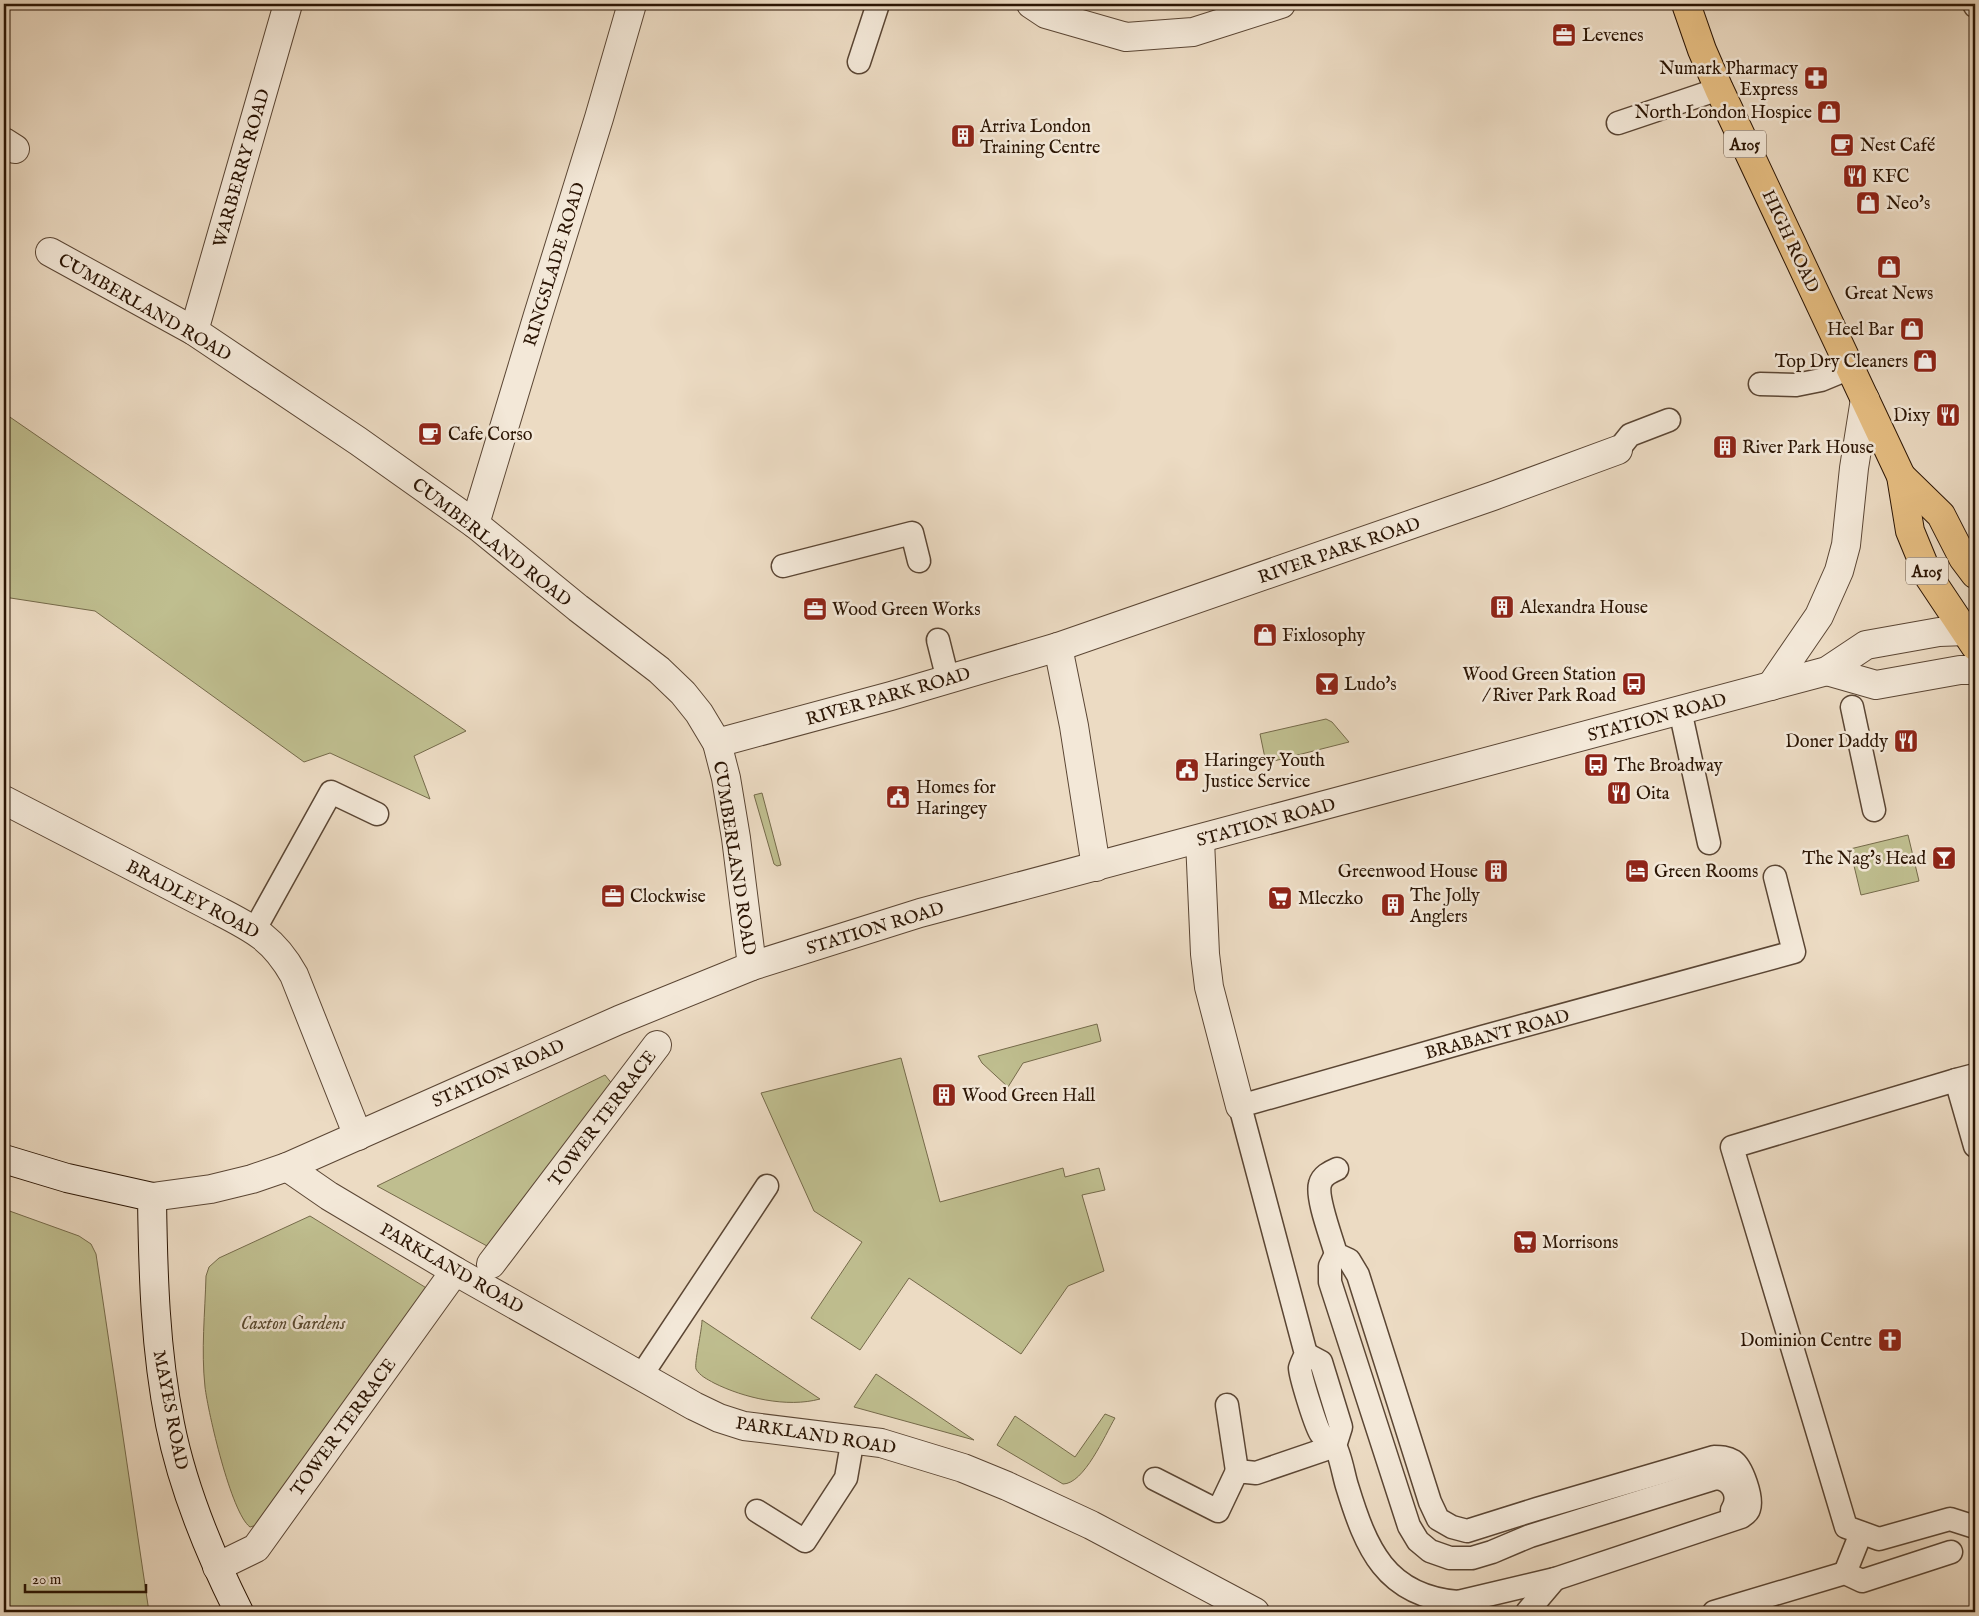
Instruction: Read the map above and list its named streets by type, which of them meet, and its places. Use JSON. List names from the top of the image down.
{
  "streets": {
    "main road": ["A105", "HIGH ROAD"],
    "street": [
      "WARBERRY ROAD",
      "RINGSLADE ROAD",
      "CUMBERLAND ROAD",
      "RIVER PARK ROAD",
      "STATION ROAD",
      "BRADLEY ROAD",
      "TOWER TERRACE",
      "PARKLAND ROAD",
      "MAYES ROAD"
    ],
    "lane": ["BRABANT ROAD"]
  },
  "crossings": [
    ["WARBERRY ROAD", "CUMBERLAND ROAD"],
    ["HIGH ROAD", "STATION ROAD"],
    ["RINGSLADE ROAD", "CUMBERLAND ROAD"],
    ["CUMBERLAND ROAD", "RIVER PARK ROAD"],
    ["CUMBERLAND ROAD", "STATION ROAD"],
    ["STATION ROAD", "BRADLEY ROAD"],
    ["STATION ROAD", "PARKLAND ROAD"],
    ["STATION ROAD", "MAYES ROAD"],
    ["TOWER TERRACE", "PARKLAND ROAD"],
    ["TOWER TERRACE", "MAYES ROAD"]
  ],
  "parks": ["Caxton Gardens"],
  "places": {
    "office": ["Levenes", "Wood Green Works", "Clockwise"],
    "pharmacy": ["Numark Pharmacy Express"],
    "shop": [
      "North London Hospice",
      "Neo's",
      "Great News",
      "Heel Bar",
      "Top Dry Cleaners",
      "Fixlosophy"
    ],
    "building": [
      "Arriva London Training Centre",
      "River Park House",
      "Alexandra House",
      "Greenwood House",
      "The Jolly Anglers",
      "Wood Green Hall"
    ],
    "cafe": ["Nest Café", "Cafe Corso"],
    "restaurant": [
      "KFC",
      "Dixy",
      "Doner Daddy",
      "Oita"
    ],
    "bar": ["Ludo's", "The Nag's Head"],
    "bus stop": ["Wood Green Station / River Park Road", "The Broadway"],
    "public building": ["Haringey Youth Justice Service", "Homes for Haringey"],
    "hotel": ["Green Rooms"],
    "supermarket": ["Mleczko", "Morrisons"],
    "church": ["Dominion Centre"]
  },
  "scale_bar": "20 m"
}
